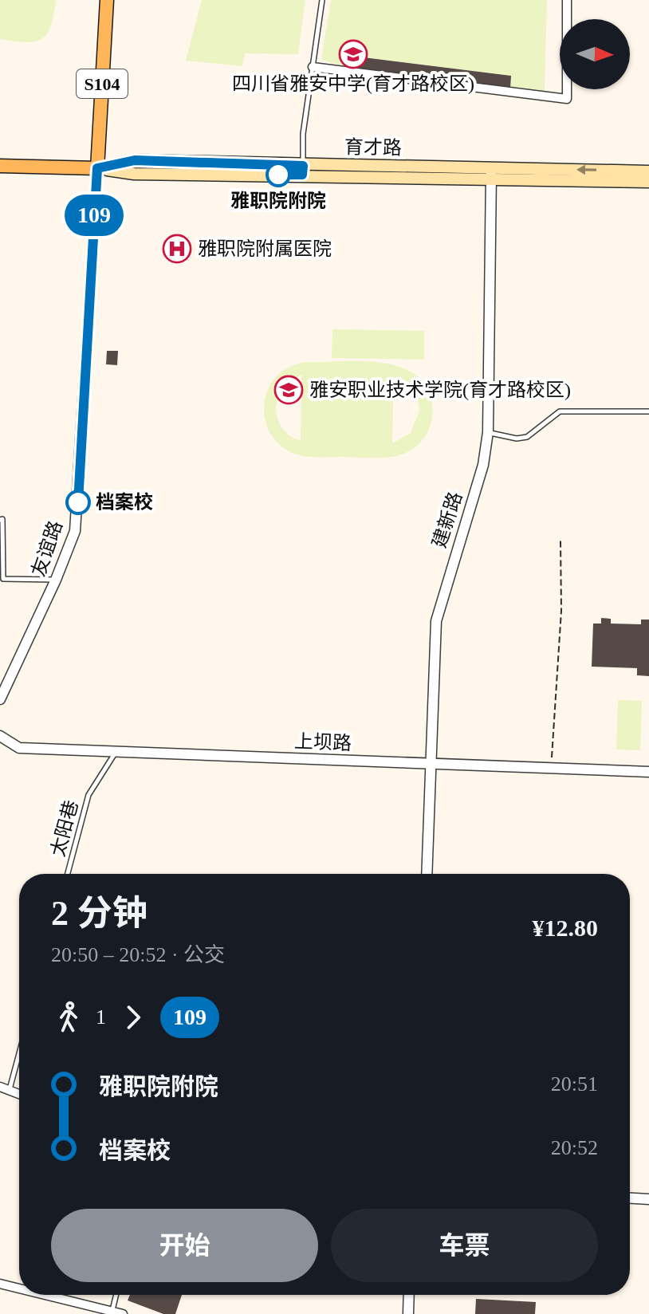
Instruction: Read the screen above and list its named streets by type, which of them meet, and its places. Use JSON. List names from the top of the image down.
{
  "streets": {
    "main road": ["S104", "育才路"],
    "street": ["建新路", "友谊路", "上坝路"],
    "lane": ["太阳巷"]
  },
  "crossings": [
    ["S104", "育才路"],
    ["S104", "友谊路"],
    ["育才路", "建新路"],
    ["育才路", "友谊路"],
    ["建新路", "上坝路"],
    ["上坝路", "太阳巷"]
  ],
  "places": {
    "school or university": ["四川省雅安中学(育才路校区)", "雅安职业技术学院(育才路校区)"],
    "other": ["雅职院附院", "档案校"],
    "hospital": ["雅职院附属医院"]
  },
  "lines": ["bus line 109"],
  "north": "right",
  "page": {
    "on_map": "109",
    "heading": ["2 分钟", "20:50 – 20:52 · 公交", "¥12.80"],
    "legs": ["1", "109"],
    "list": [
      {
        "name": "雅职院附院",
        "value": "20:51"
      },
      {
        "name": "档案校",
        "value": "20:52"
      }
    ],
    "buttons": ["开始", "车票"]
  }
}
